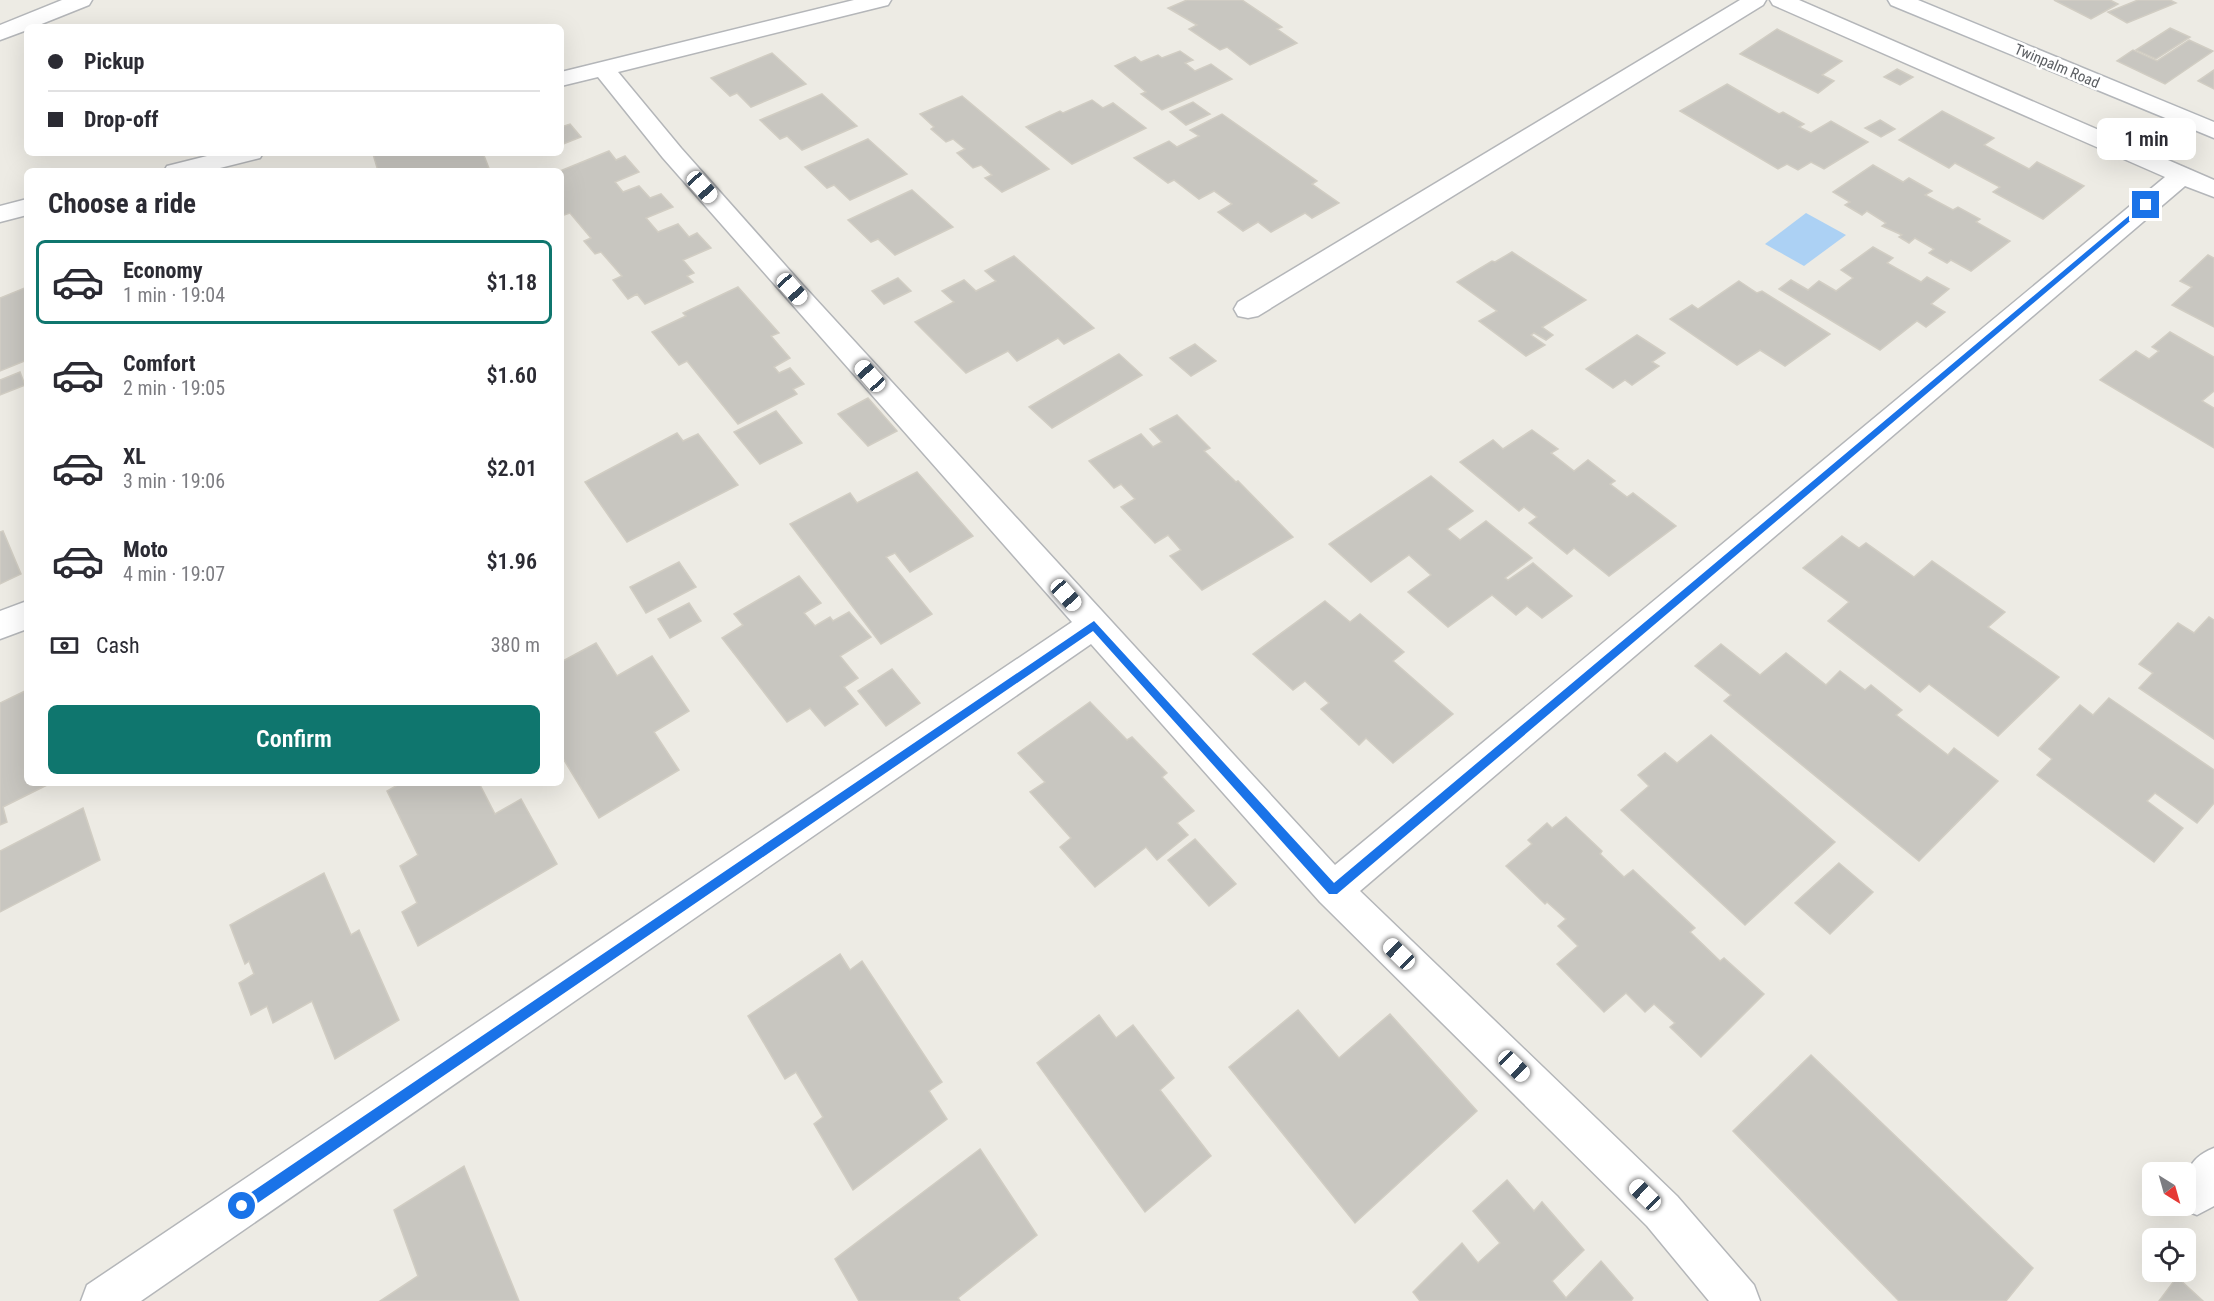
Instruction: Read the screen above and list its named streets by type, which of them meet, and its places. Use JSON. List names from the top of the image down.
{
  "streets": {
    "street": ["Twinpalm Road"]
  },
  "north": "bottom right",
  "page": {
    "banner": ["Pickup", "Drop-off"],
    "bubble": "1 min",
    "heading": "Choose a ride",
    "list": [
      {
        "name": "Economy",
        "note": "1 min · 19:04",
        "value": "$1.18"
      },
      {
        "name": "Comfort",
        "note": "2 min · 19:05",
        "value": "$1.60"
      },
      {
        "name": "XL",
        "note": "3 min · 19:06",
        "value": "$2.01"
      },
      {
        "name": "Moto",
        "note": "4 min · 19:07",
        "value": "$1.96"
      }
    ],
    "pay": ["Cash", "380 m"],
    "buttons": "Confirm"
  }
}
